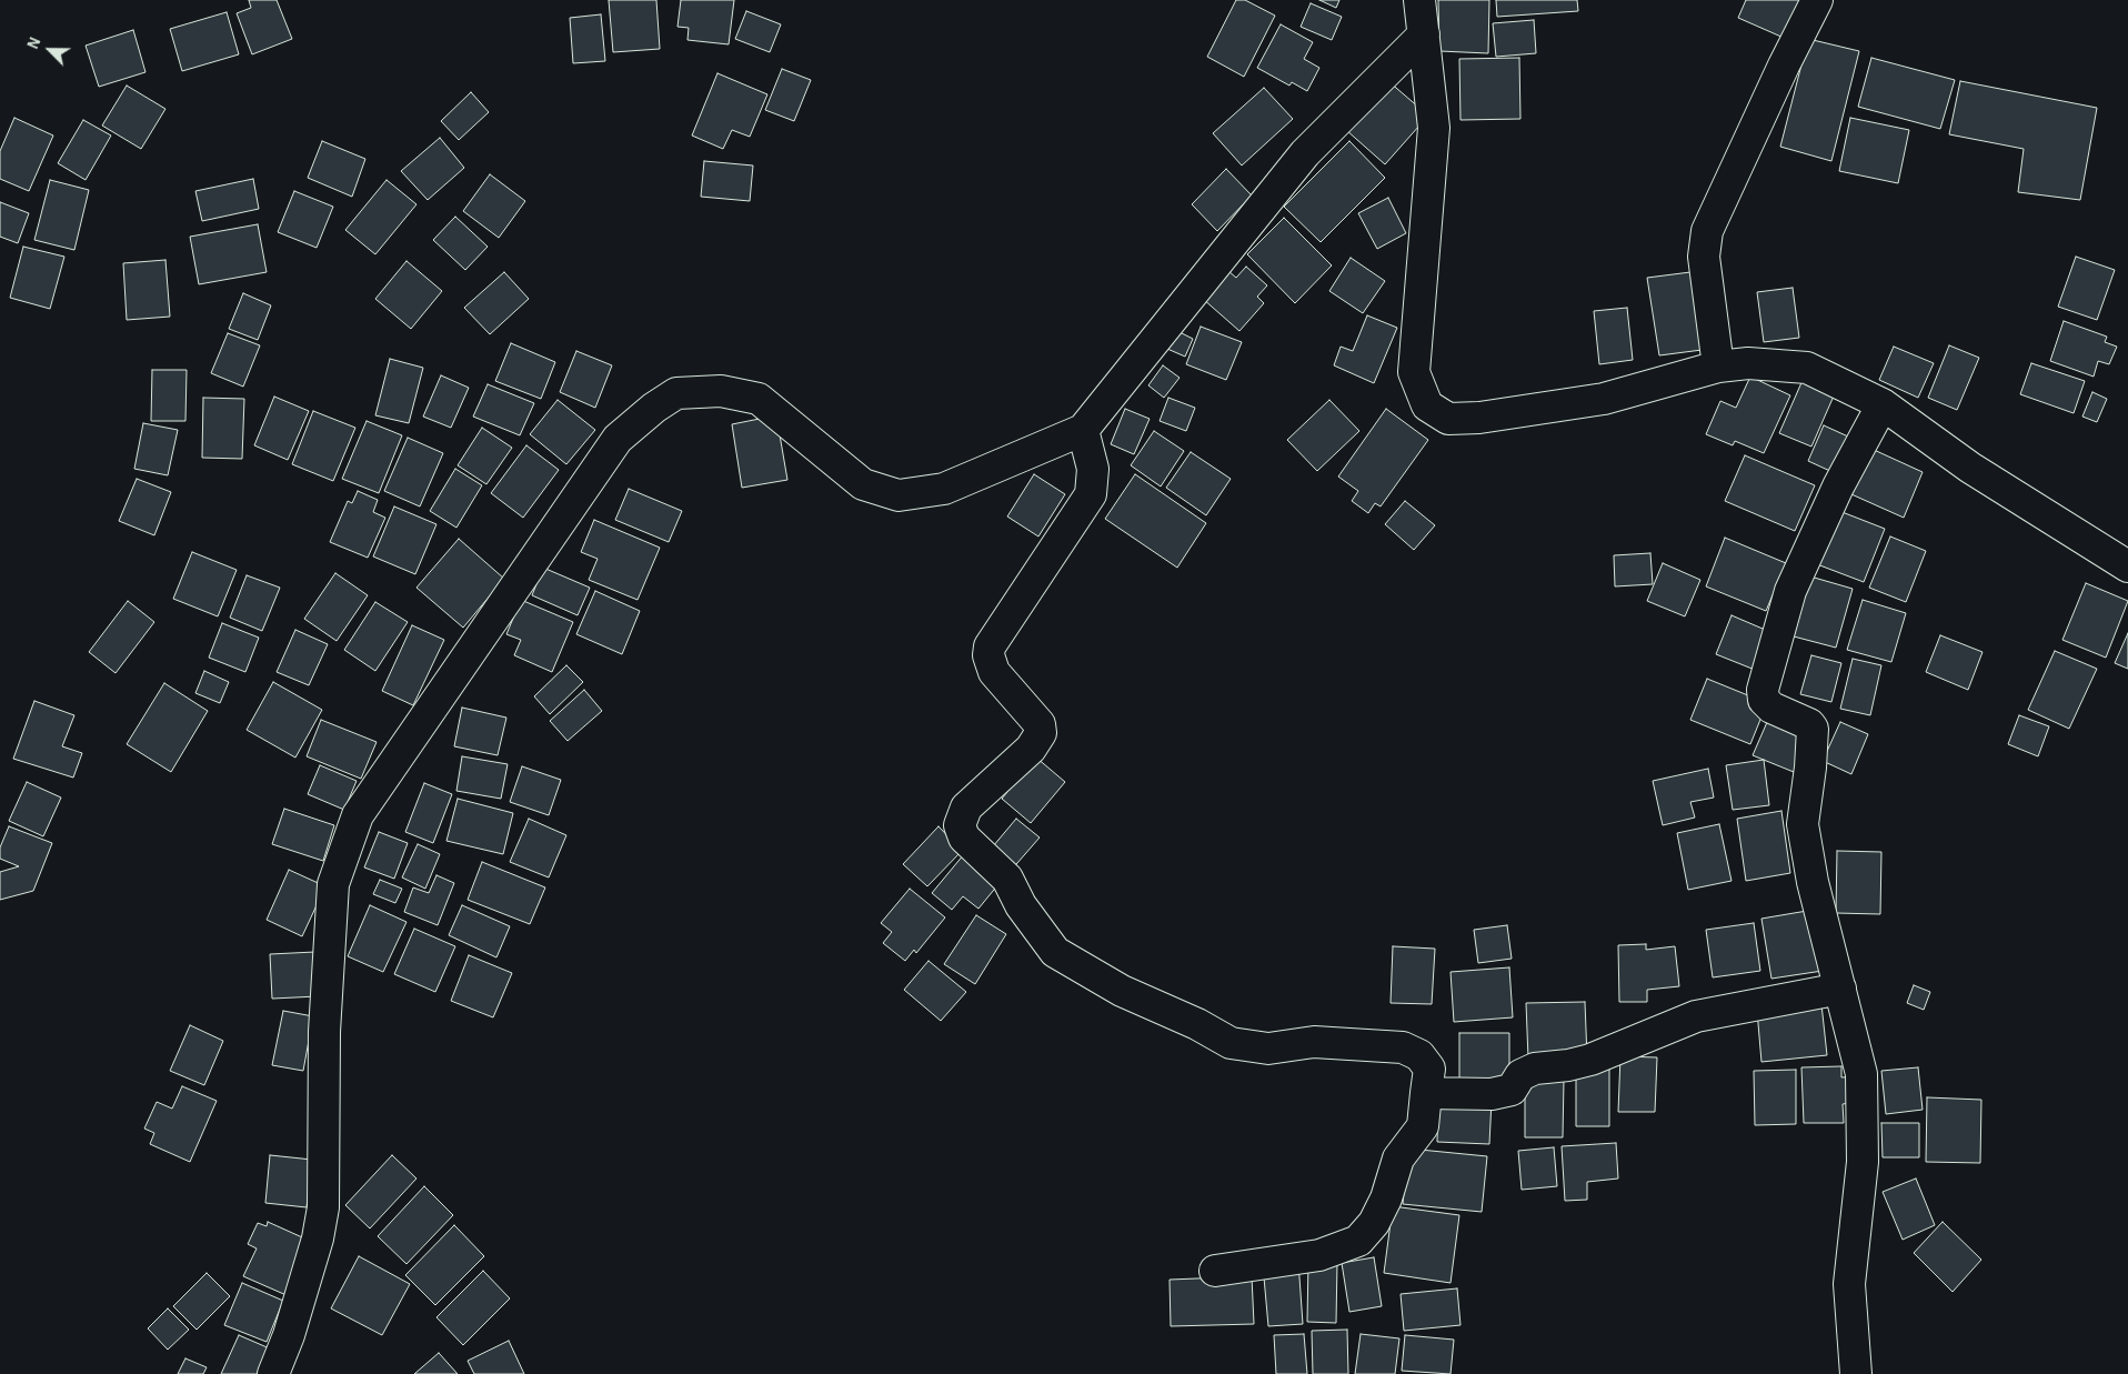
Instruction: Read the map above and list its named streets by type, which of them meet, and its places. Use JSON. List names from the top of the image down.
{
  "north": "top left"
}
